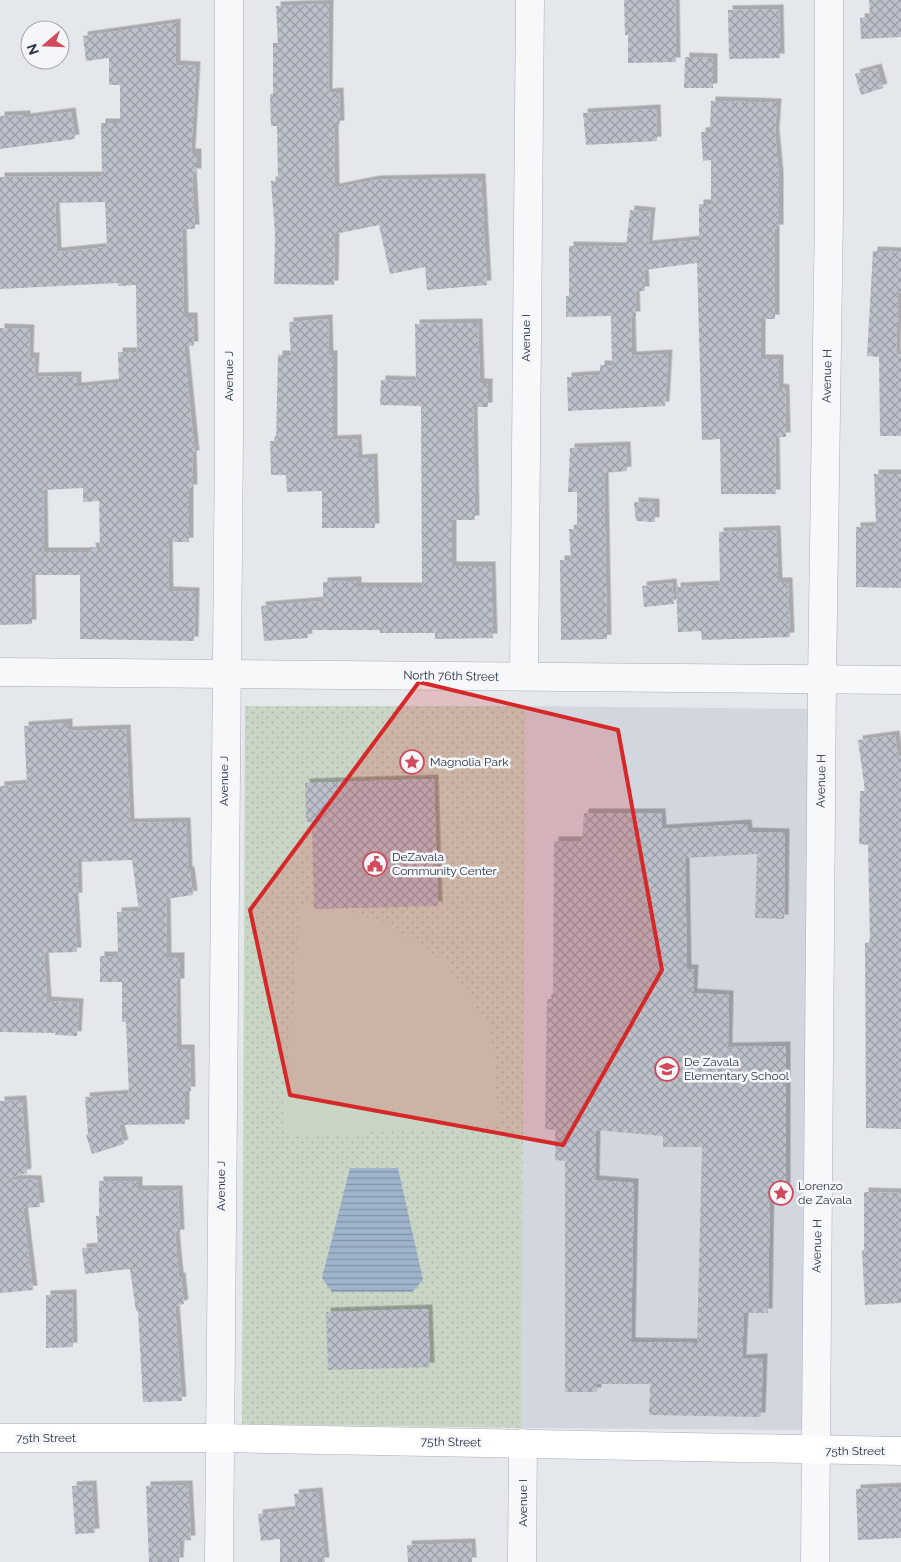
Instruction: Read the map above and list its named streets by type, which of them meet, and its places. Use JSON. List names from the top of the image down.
{
  "streets": {
    "main road": ["75th Street"],
    "street": [
      "Avenue I",
      "Avenue J",
      "Avenue H",
      "North 76th Street"
    ]
  },
  "crossings": [
    ["Avenue I", "North 76th Street"],
    ["Avenue I", "75th Street"],
    ["Avenue J", "North 76th Street"],
    ["Avenue J", "75th Street"],
    ["Avenue H", "North 76th Street"],
    ["Avenue H", "75th Street"]
  ],
  "places": {
    "place": ["Magnolia Park", "Lorenzo de Zavala"],
    "public building": ["DeZavala Community Center"],
    "school or university": ["De Zavala Elementary School"]
  },
  "north": "left"
}
